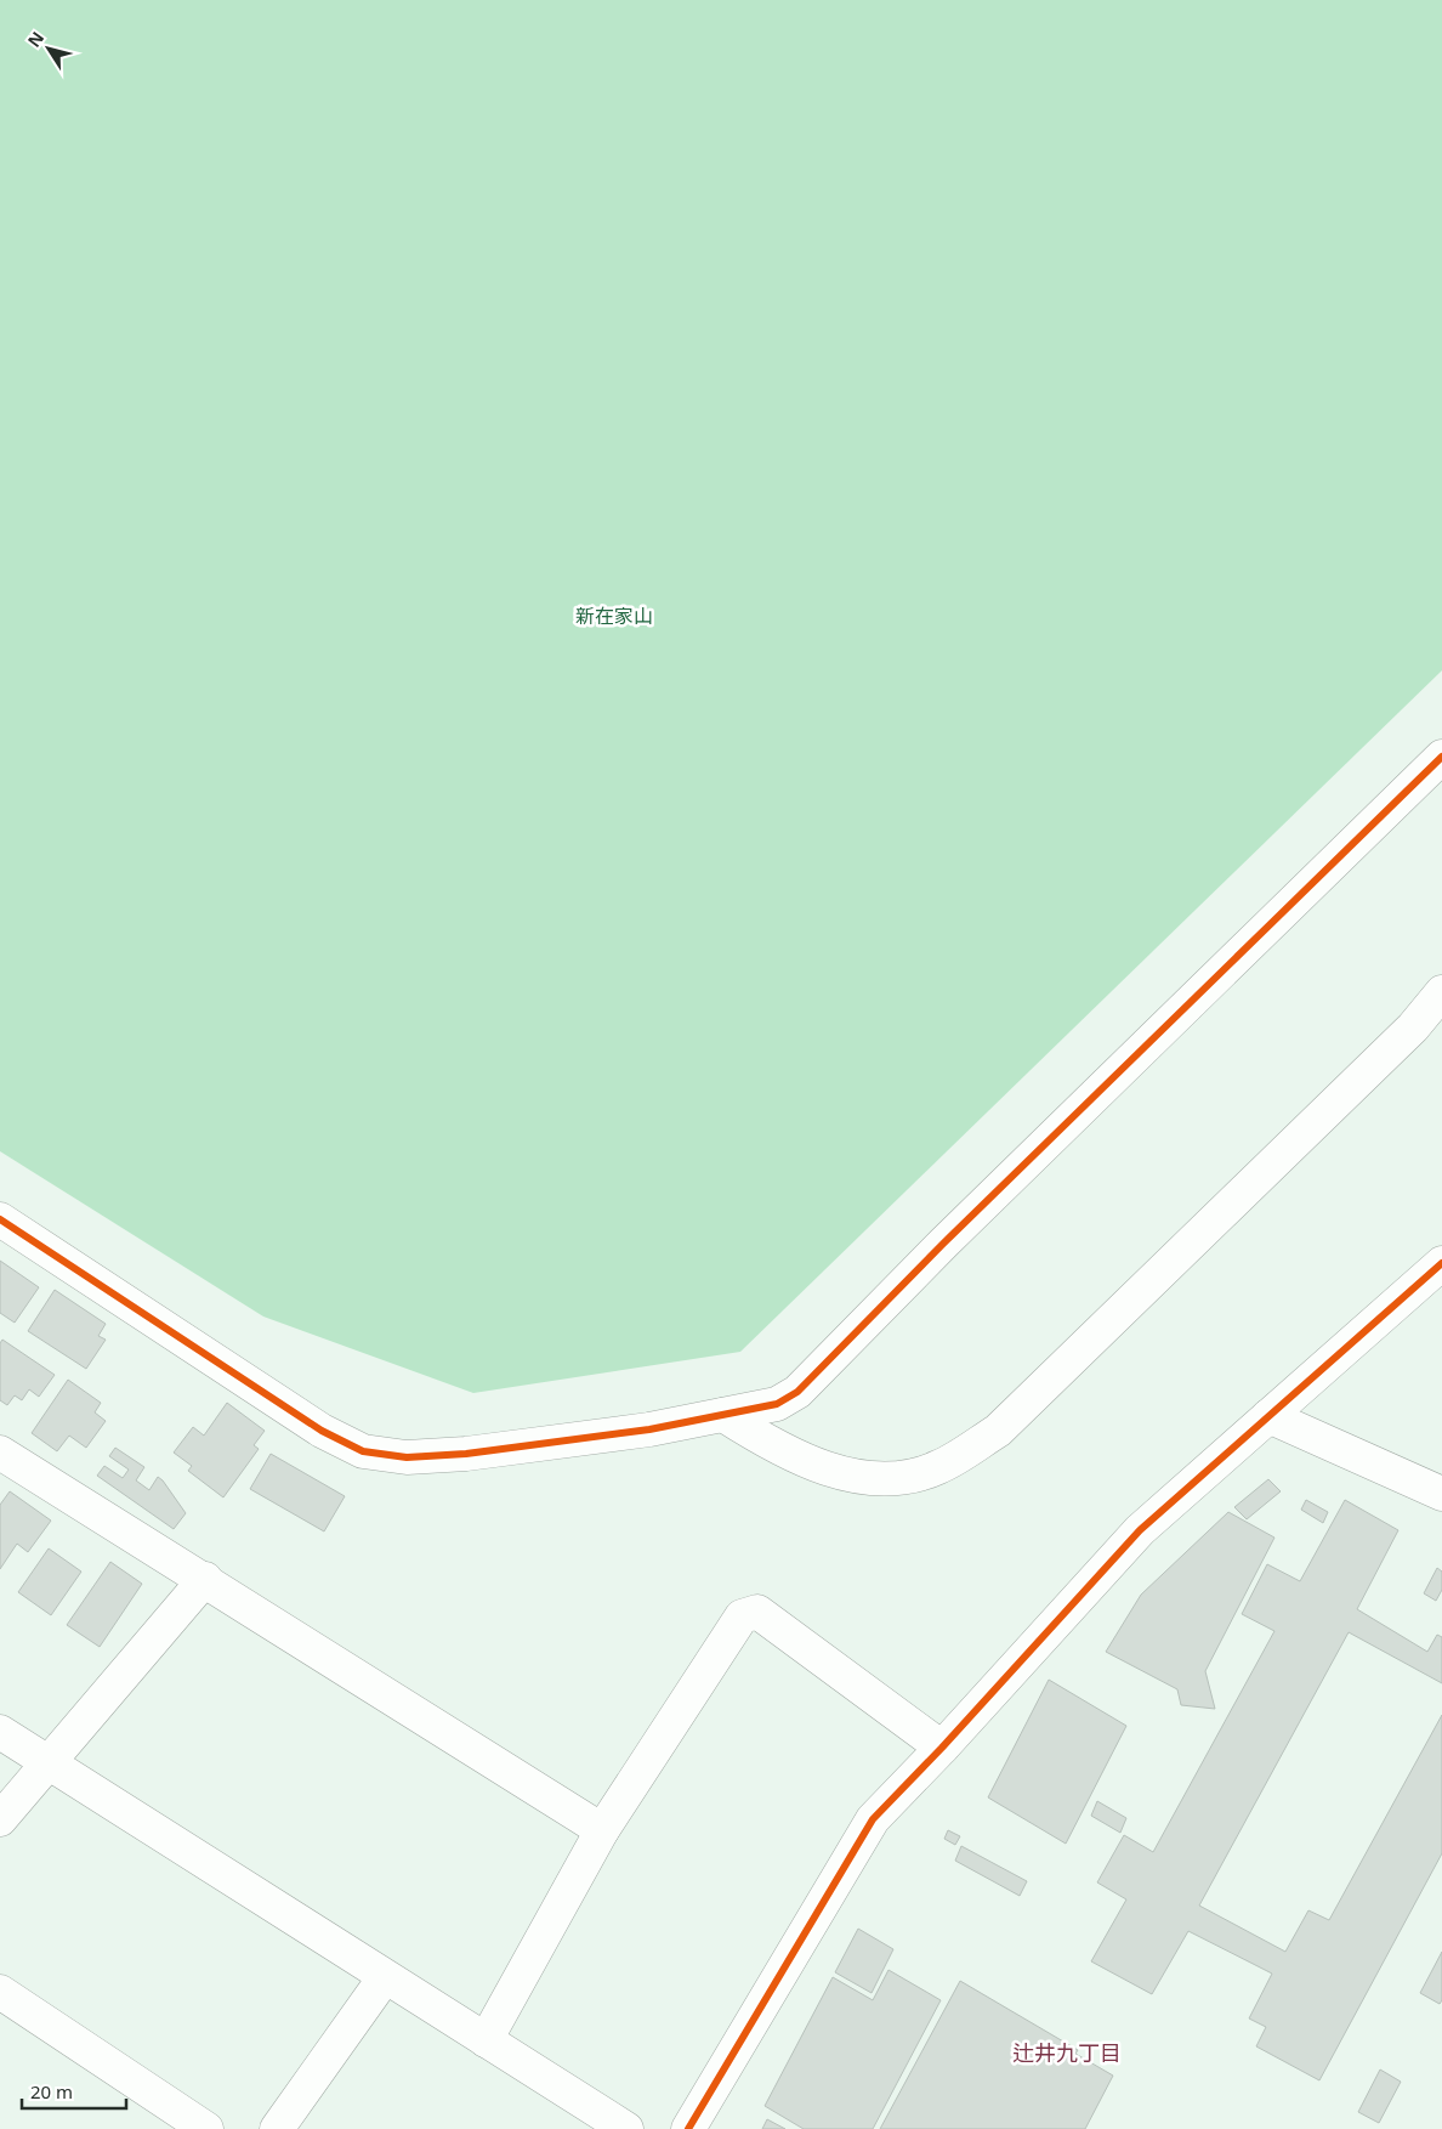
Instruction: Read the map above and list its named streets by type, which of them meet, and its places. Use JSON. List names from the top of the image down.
{
  "districts": ["辻井九丁目"],
  "parks": ["新在家山"],
  "scale_bar": "20 m",
  "north": "top left"
}
